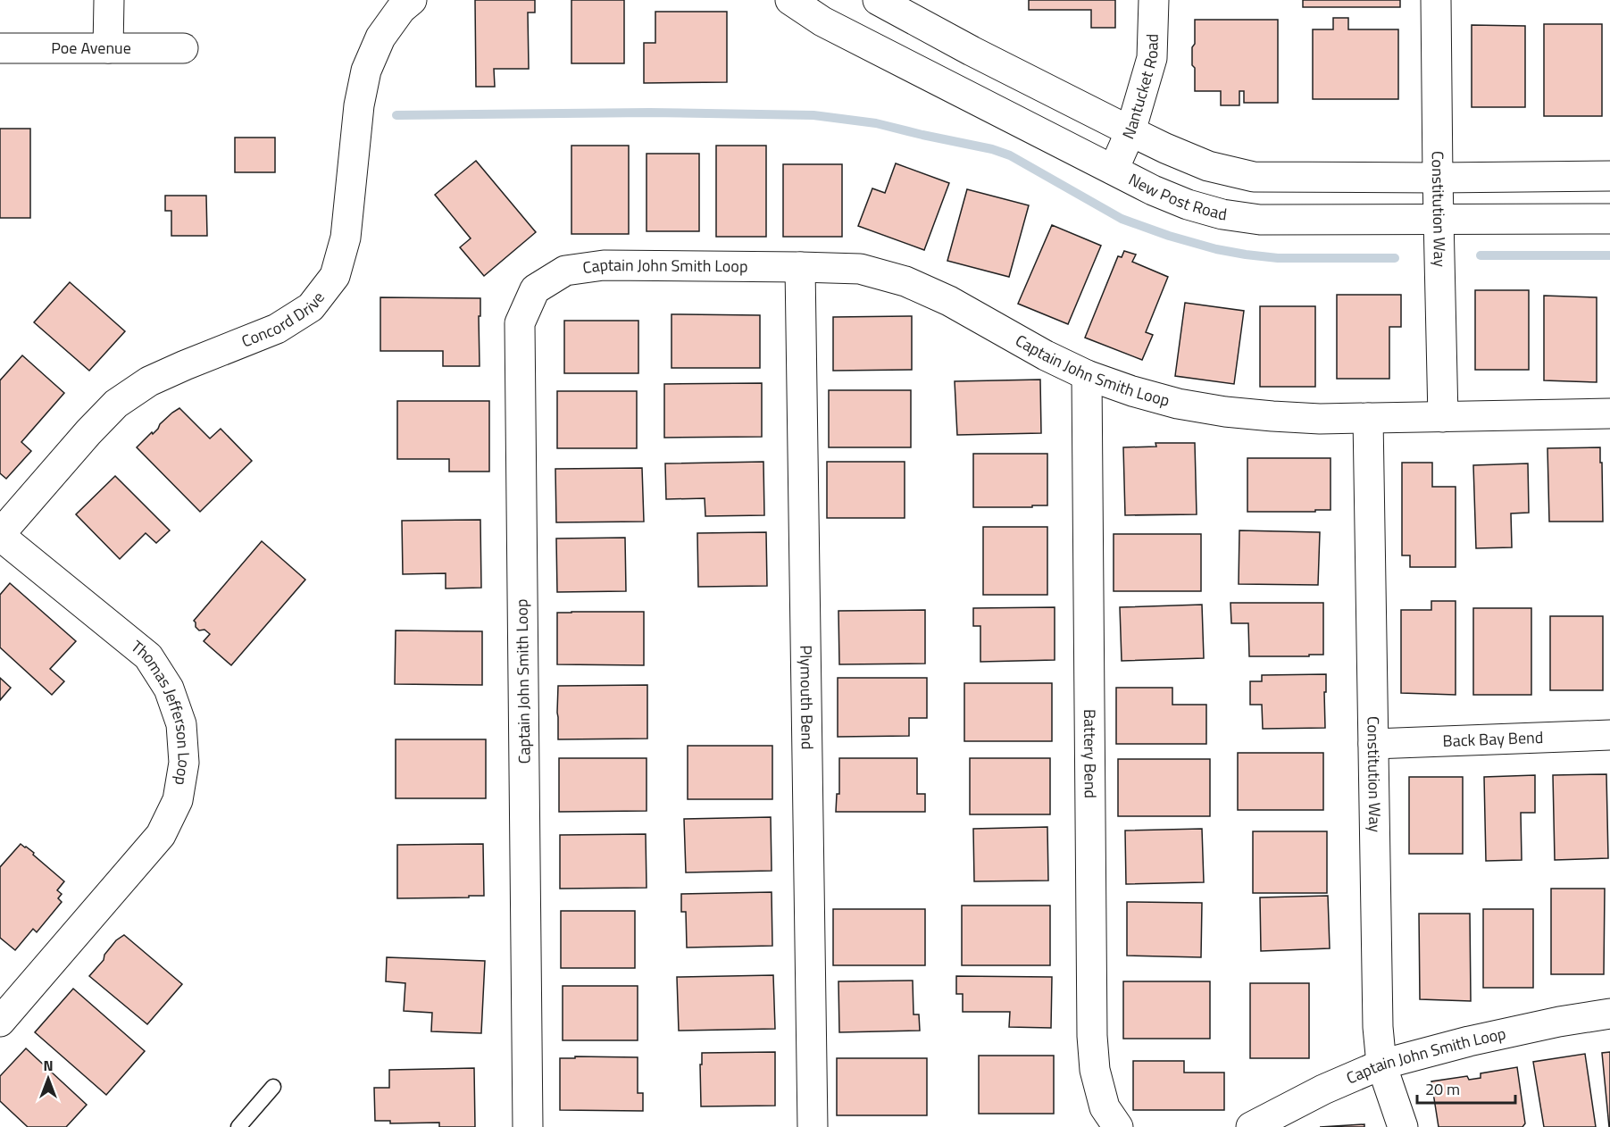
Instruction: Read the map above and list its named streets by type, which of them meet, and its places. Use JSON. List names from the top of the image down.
{
  "streets": {
    "street": [
      "Poe Avenue",
      "Nantucket Road",
      "New Post Road",
      "Constitution Way",
      "Captain John Smith Loop",
      "Concord Drive",
      "Plymouth Bend",
      "Thomas Jefferson Loop",
      "Back Bay Bend",
      "Battery Bend"
    ]
  },
  "crossings": [
    ["Nantucket Road", "New Post Road"],
    ["New Post Road", "Constitution Way"],
    ["Constitution Way", "Captain John Smith Loop"],
    ["Constitution Way", "Back Bay Bend"],
    ["Captain John Smith Loop", "Plymouth Bend"],
    ["Captain John Smith Loop", "Battery Bend"],
    ["Concord Drive", "Thomas Jefferson Loop"]
  ],
  "scale_bar": "20 m",
  "north": "top"
}
